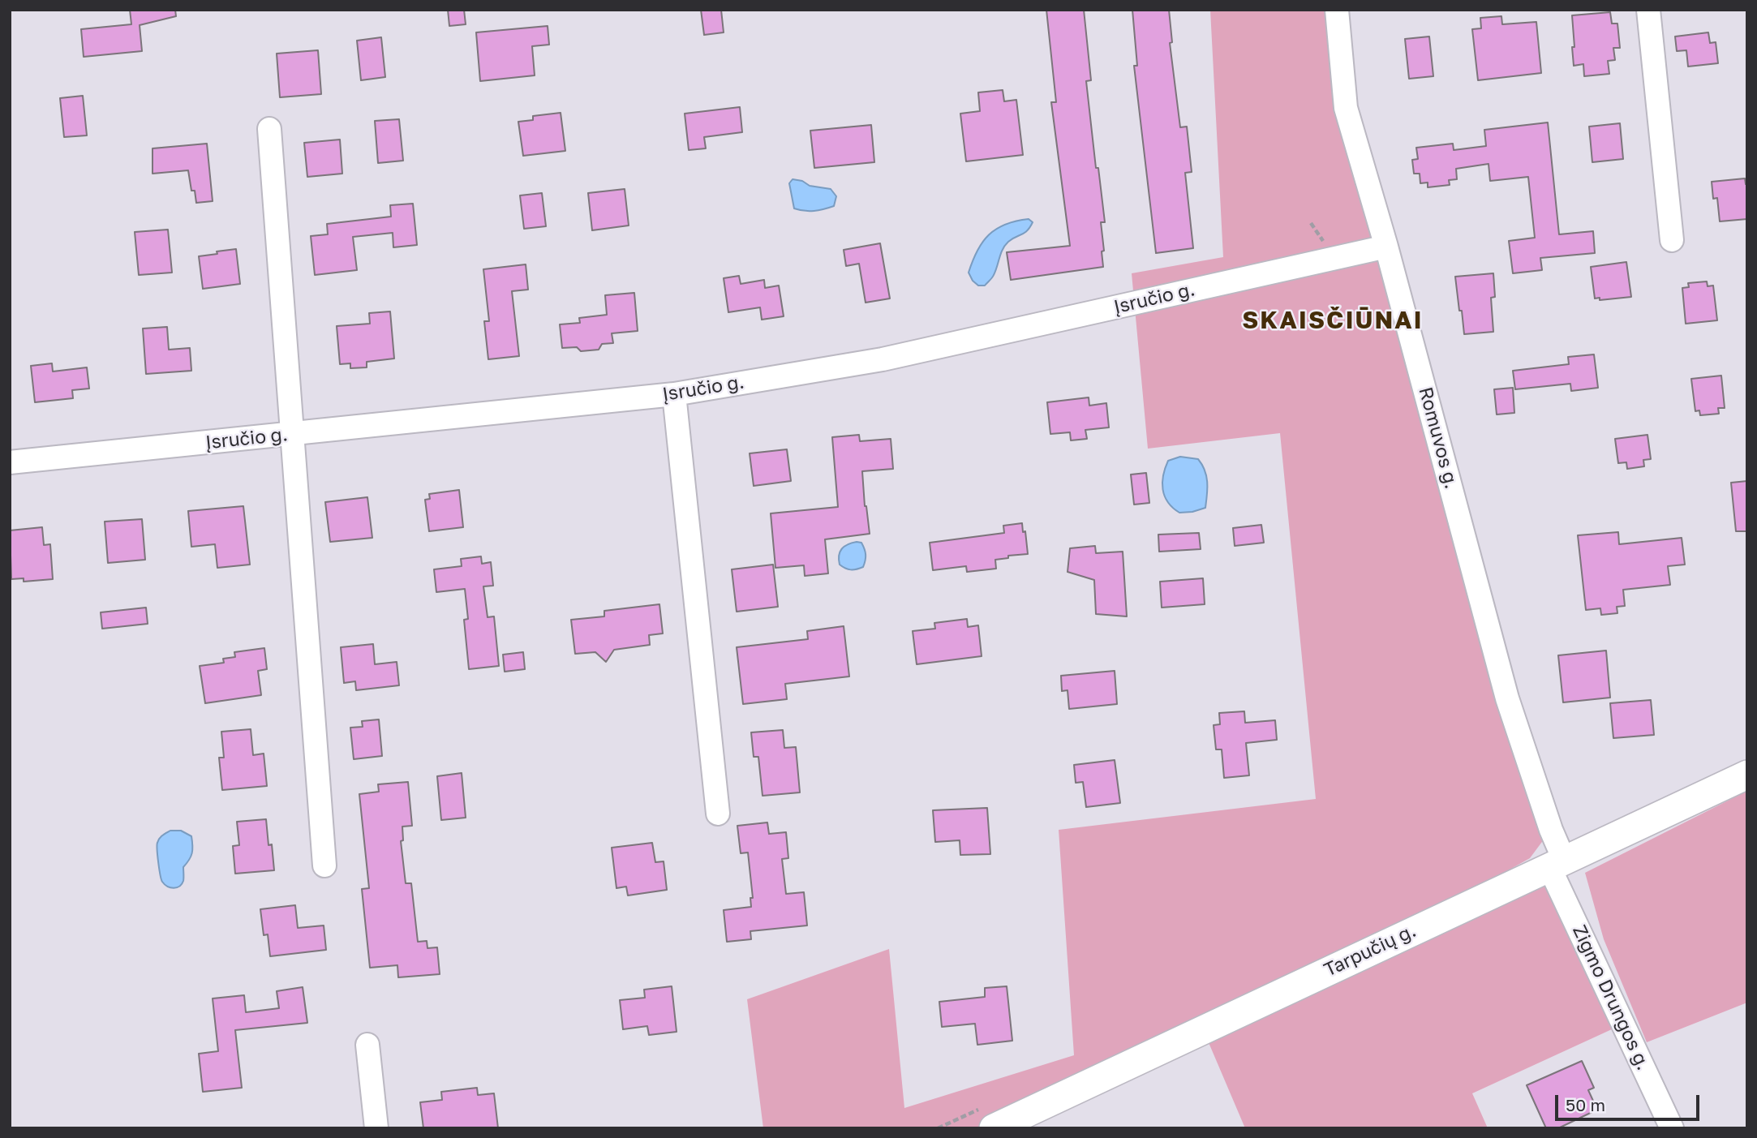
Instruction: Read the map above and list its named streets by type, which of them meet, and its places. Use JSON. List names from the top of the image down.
{
  "streets": {
    "main road": ["Tarpučių g."],
    "street": ["Įsručio g.", "Romuvos g.", "Zigmo Drungos g."]
  },
  "crossings": [
    ["Įsručio g.", "Romuvos g."],
    ["Romuvos g.", "Tarpučių g."],
    ["Romuvos g.", "Zigmo Drungos g."],
    ["Tarpučių g.", "Zigmo Drungos g."]
  ],
  "districts": ["SKAISČIŪNAI"],
  "scale_bar": "50 m"
}
